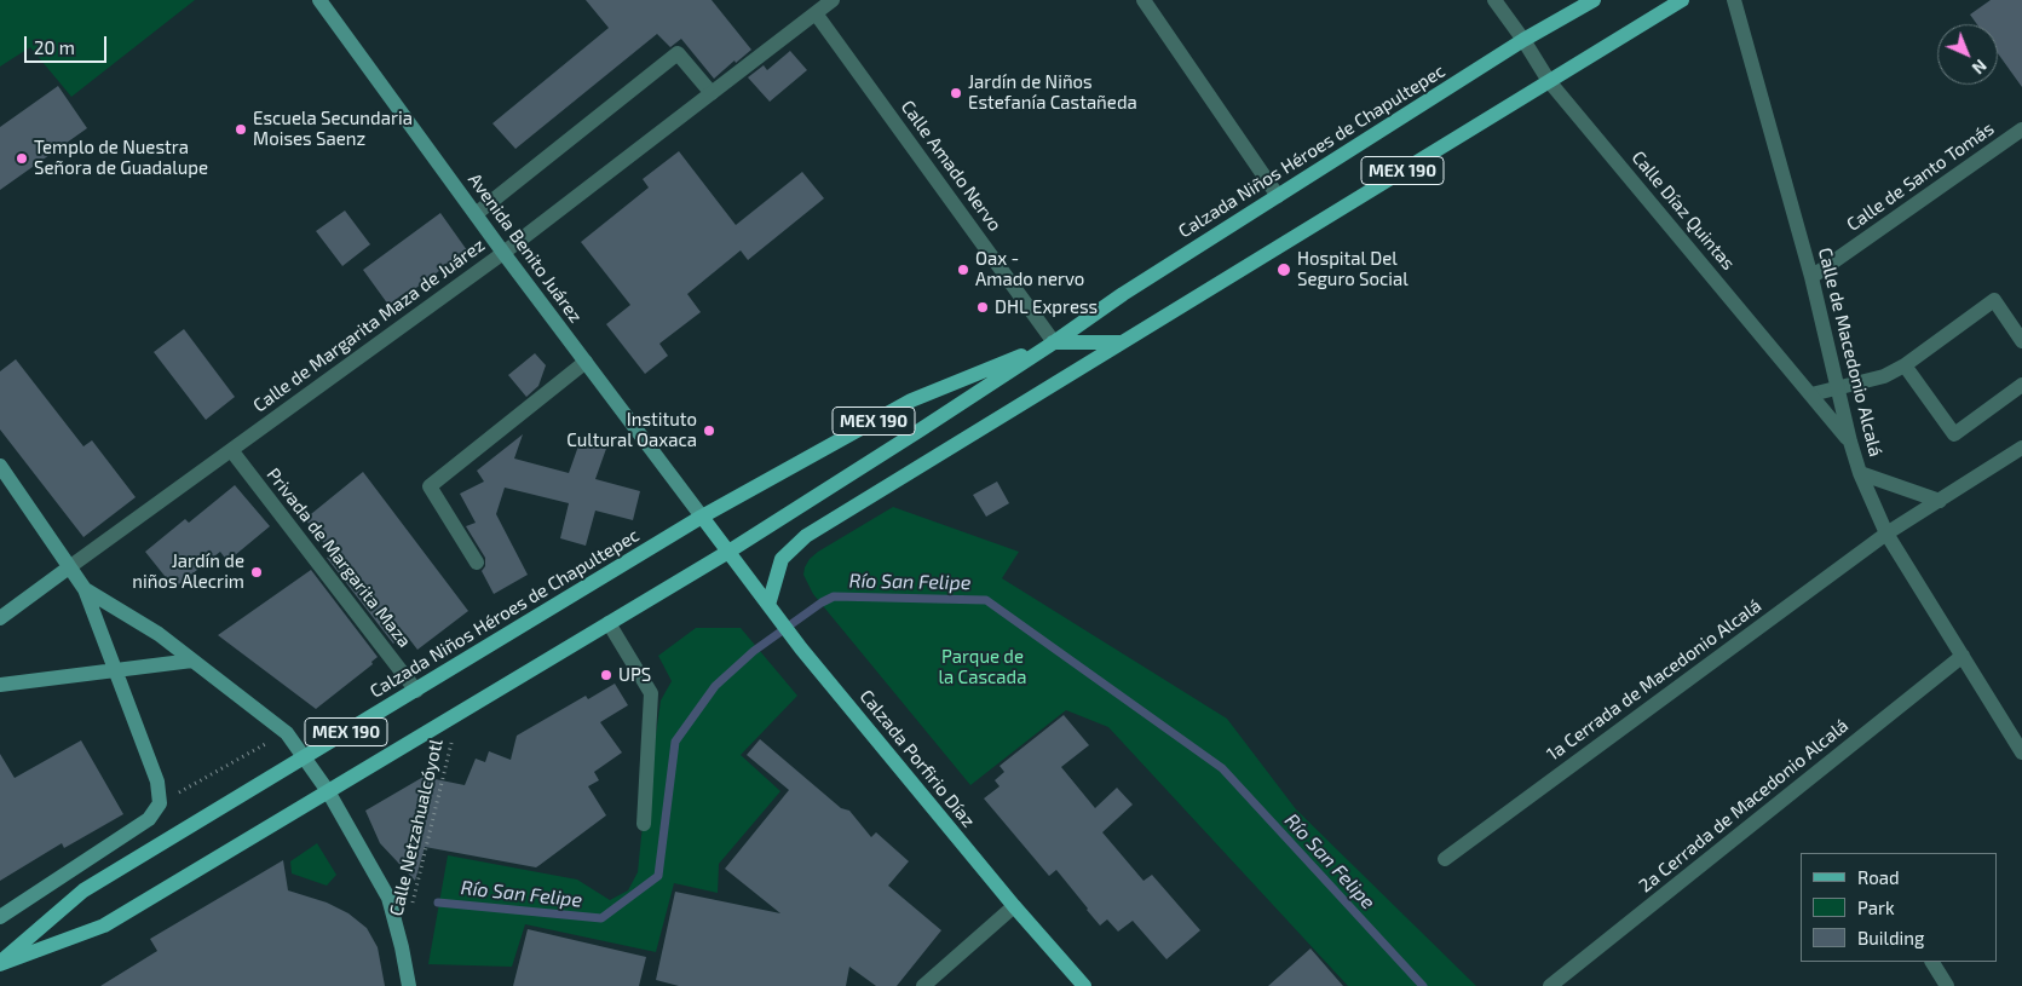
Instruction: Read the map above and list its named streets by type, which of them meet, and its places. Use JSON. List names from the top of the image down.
{
  "streets": {
    "main road": [
      "Calzada Niños Héroes de Chapultepec",
      "MEX 190",
      "Avenida Benito Juárez",
      "Calzada Porfirio Díaz"
    ],
    "street": [
      "Calle Amado Nervo",
      "Calle de Santo Tomás",
      "Calle Díaz Quintas",
      "Calle de Margarita Maza de Juárez",
      "Calle de Macedonio Alcalá",
      "Privada de Margarita Maza",
      "1a Cerrada de Macedonio Alcalá",
      "2a Cerrada de Macedonio Alcalá"
    ],
    "path": ["Calle Netzahualcóyotl"]
  },
  "crossings": [
    ["Calzada Niños Héroes de Chapultepec", "Calle Amado Nervo"],
    ["Calzada Niños Héroes de Chapultepec", "MEX 190"],
    ["Calzada Niños Héroes de Chapultepec", "Calle Díaz Quintas"],
    ["Calzada Niños Héroes de Chapultepec", "Avenida Benito Juárez"],
    ["Calzada Niños Héroes de Chapultepec", "Privada de Margarita Maza"],
    ["Calzada Niños Héroes de Chapultepec", "Calzada Porfirio Díaz"],
    ["Calzada Niños Héroes de Chapultepec", "Calle Netzahualcóyotl"],
    ["Calle Amado Nervo", "Calle de Margarita Maza de Juárez"],
    ["MEX 190", "Calle Díaz Quintas"],
    ["Calle de Santo Tomás", "Calle de Macedonio Alcalá"],
    ["Calle Díaz Quintas", "Calle de Macedonio Alcalá"],
    ["Avenida Benito Juárez", "Calle de Margarita Maza de Juárez"],
    ["Avenida Benito Juárez", "Calzada Porfirio Díaz"],
    ["Calle de Margarita Maza de Juárez", "Privada de Margarita Maza"],
    ["Calle de Macedonio Alcalá", "1a Cerrada de Macedonio Alcalá"],
    ["Calle de Macedonio Alcalá", "2a Cerrada de Macedonio Alcalá"]
  ],
  "water": ["Río San Felipe"],
  "parks": ["Parque de la Cascada"],
  "places": [
    "Jardín de Niños Estefanía Castañeda",
    "Escuela Secundaria Moises Saenz",
    "Templo de Nuestra Señora de Guadalupe",
    "Oax - Amado nervo",
    "Hospital Del Seguro Social",
    "DHL Express",
    "Instituto Cultural Oaxaca",
    "Jardín de niños Alecrim",
    "UPS"
  ],
  "legend": ["Road", "Park", "Building"],
  "scale_bar": "20 m",
  "north": "bottom right"
}
